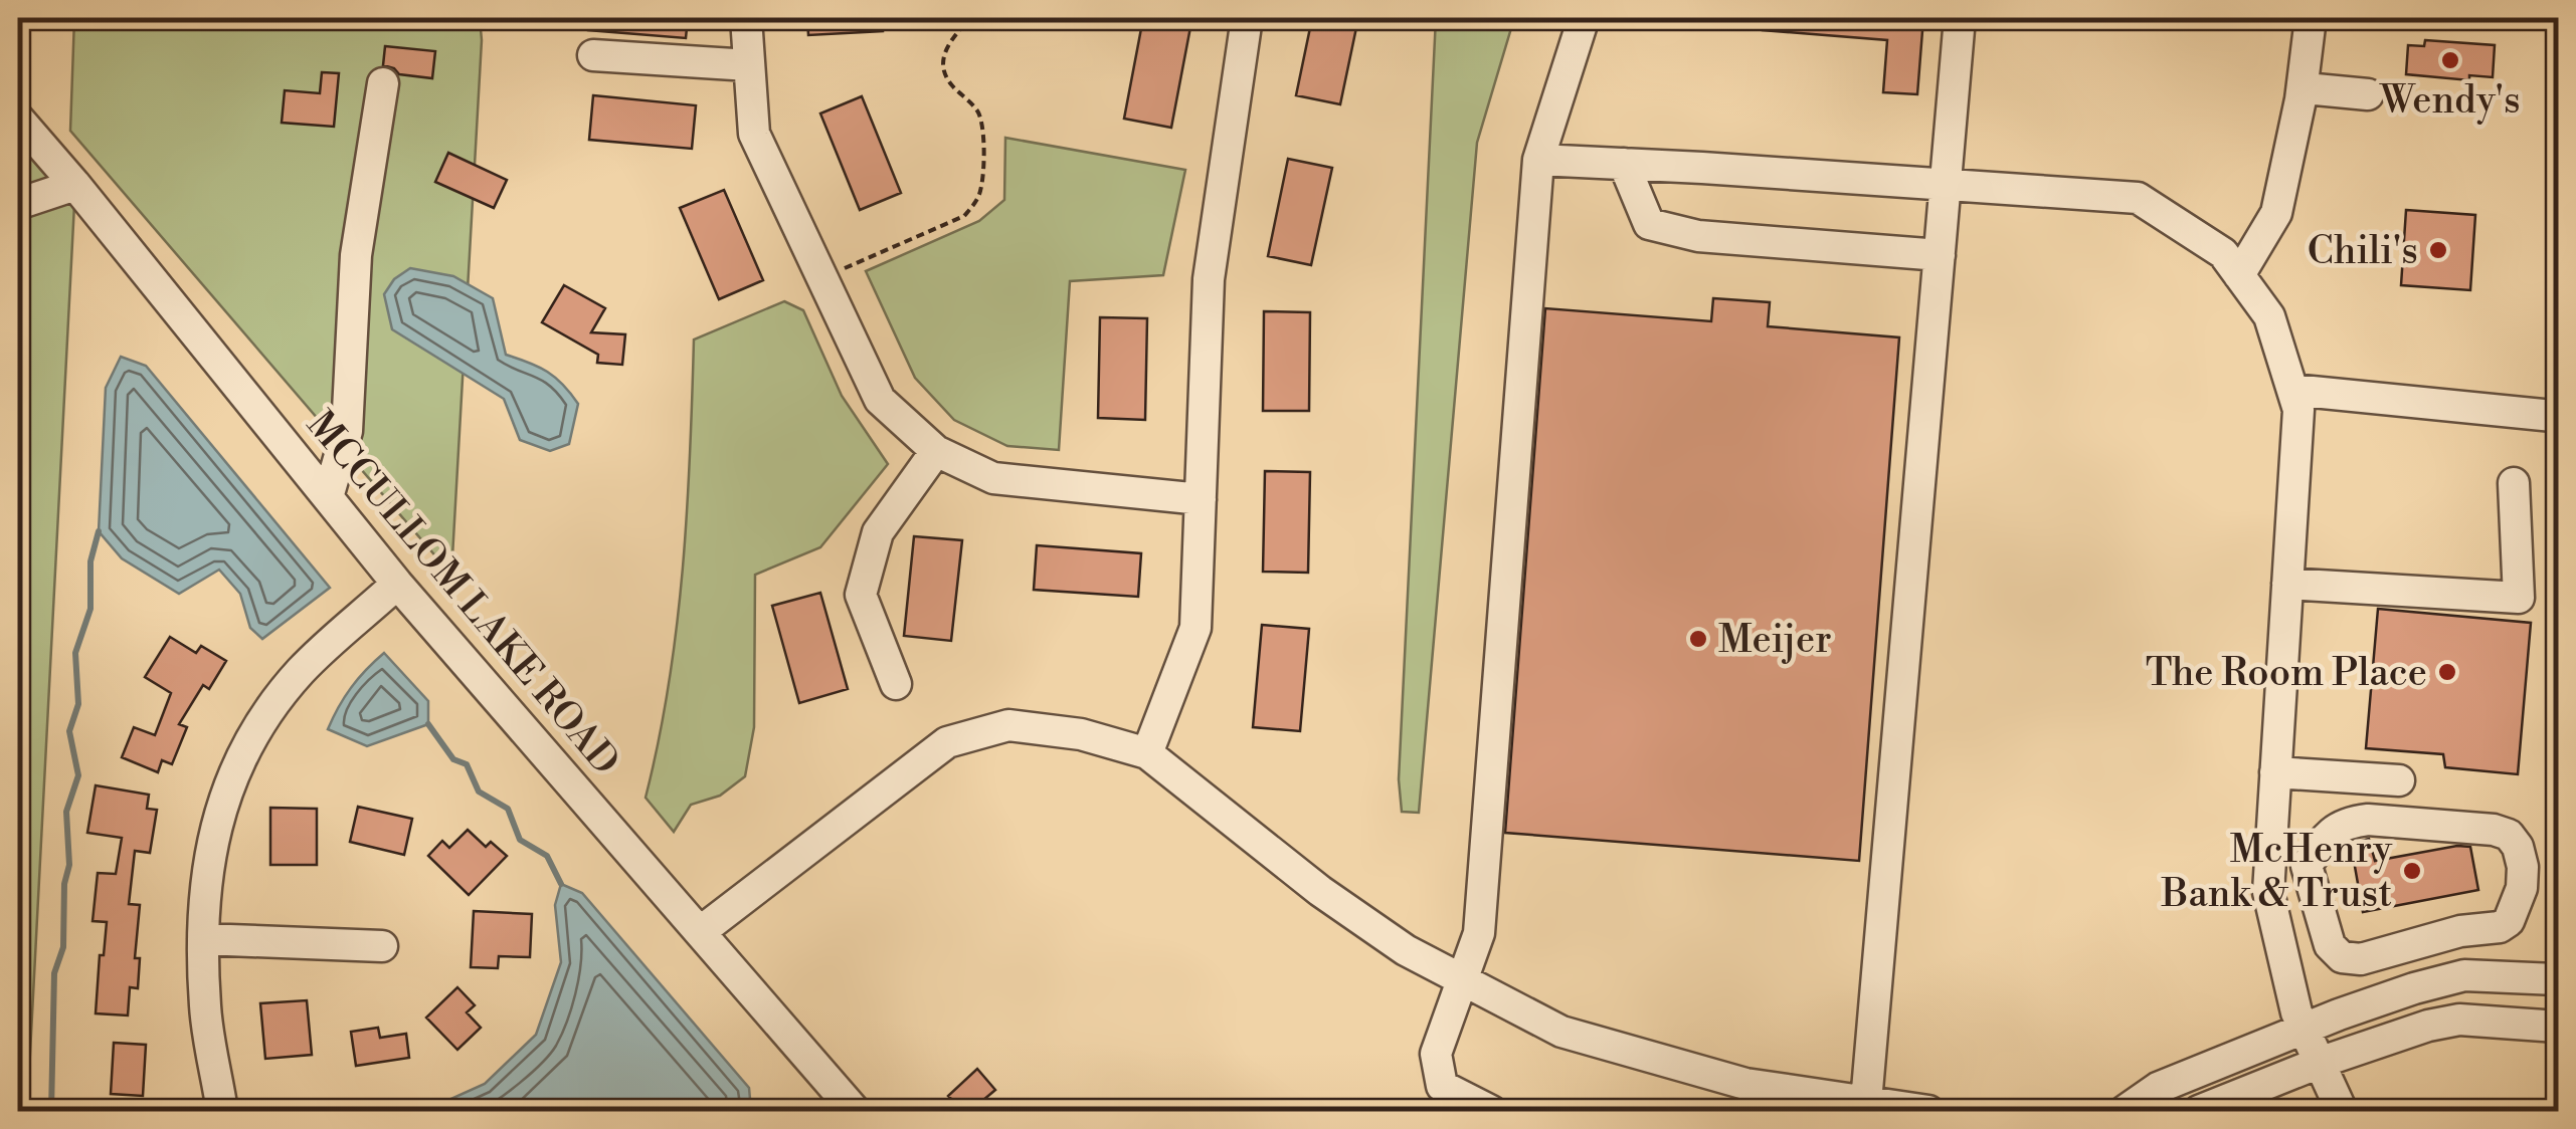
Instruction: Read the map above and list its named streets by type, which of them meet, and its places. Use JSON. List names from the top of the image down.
{
  "streets": {
    "street": ["MCCULLOM LAKE ROAD"]
  },
  "places": [
    "Wendy's",
    "Chili's",
    "Meijer",
    "The Room Place",
    "McHenry Bank & Trust"
  ]
}
